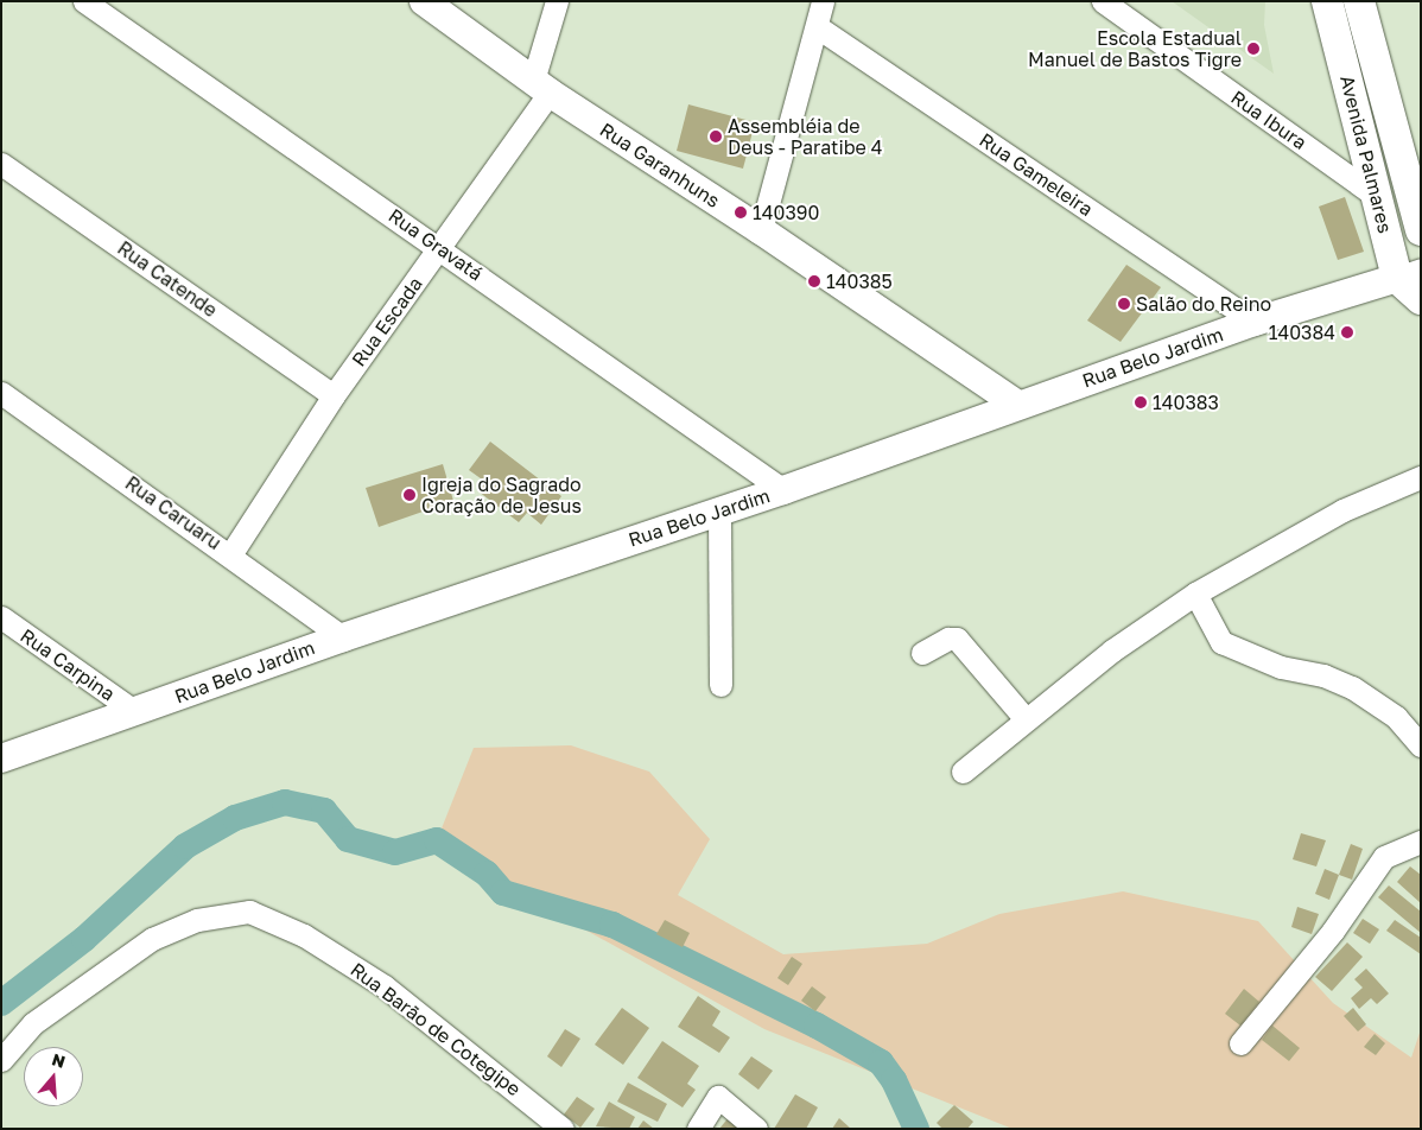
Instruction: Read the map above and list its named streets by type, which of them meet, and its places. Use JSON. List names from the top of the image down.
{
  "streets": {
    "main road": ["Avenida Palmares"],
    "street": [
      "Rua Ibura",
      "Rua Garanhuns",
      "Rua Gameleira",
      "Rua Gravatá",
      "Rua Catende",
      "Rua Escada",
      "Rua Belo Jardim",
      "Rua Caruaru",
      "Rua Carpina",
      "Rua Barão de Cotegipe"
    ]
  },
  "crossings": [
    ["Rua Ibura", "Avenida Palmares"],
    ["Avenida Palmares", "Rua Belo Jardim"],
    ["Rua Garanhuns", "Rua Escada"],
    ["Rua Garanhuns", "Rua Belo Jardim"],
    ["Rua Gameleira", "Rua Belo Jardim"],
    ["Rua Gravatá", "Rua Escada"],
    ["Rua Gravatá", "Rua Belo Jardim"],
    ["Rua Catende", "Rua Escada"],
    ["Rua Escada", "Rua Caruaru"],
    ["Rua Belo Jardim", "Rua Caruaru"],
    ["Rua Belo Jardim", "Rua Carpina"]
  ],
  "places": [
    "Escola Estadual Manuel de Bastos Tigre",
    "Assembléia de Deus - Paratibe 4",
    "140390",
    "140385",
    "Salão do Reino",
    "140384",
    "140383",
    "Igreja do Sagrado Coração de Jesus"
  ],
  "north": "top"
}
